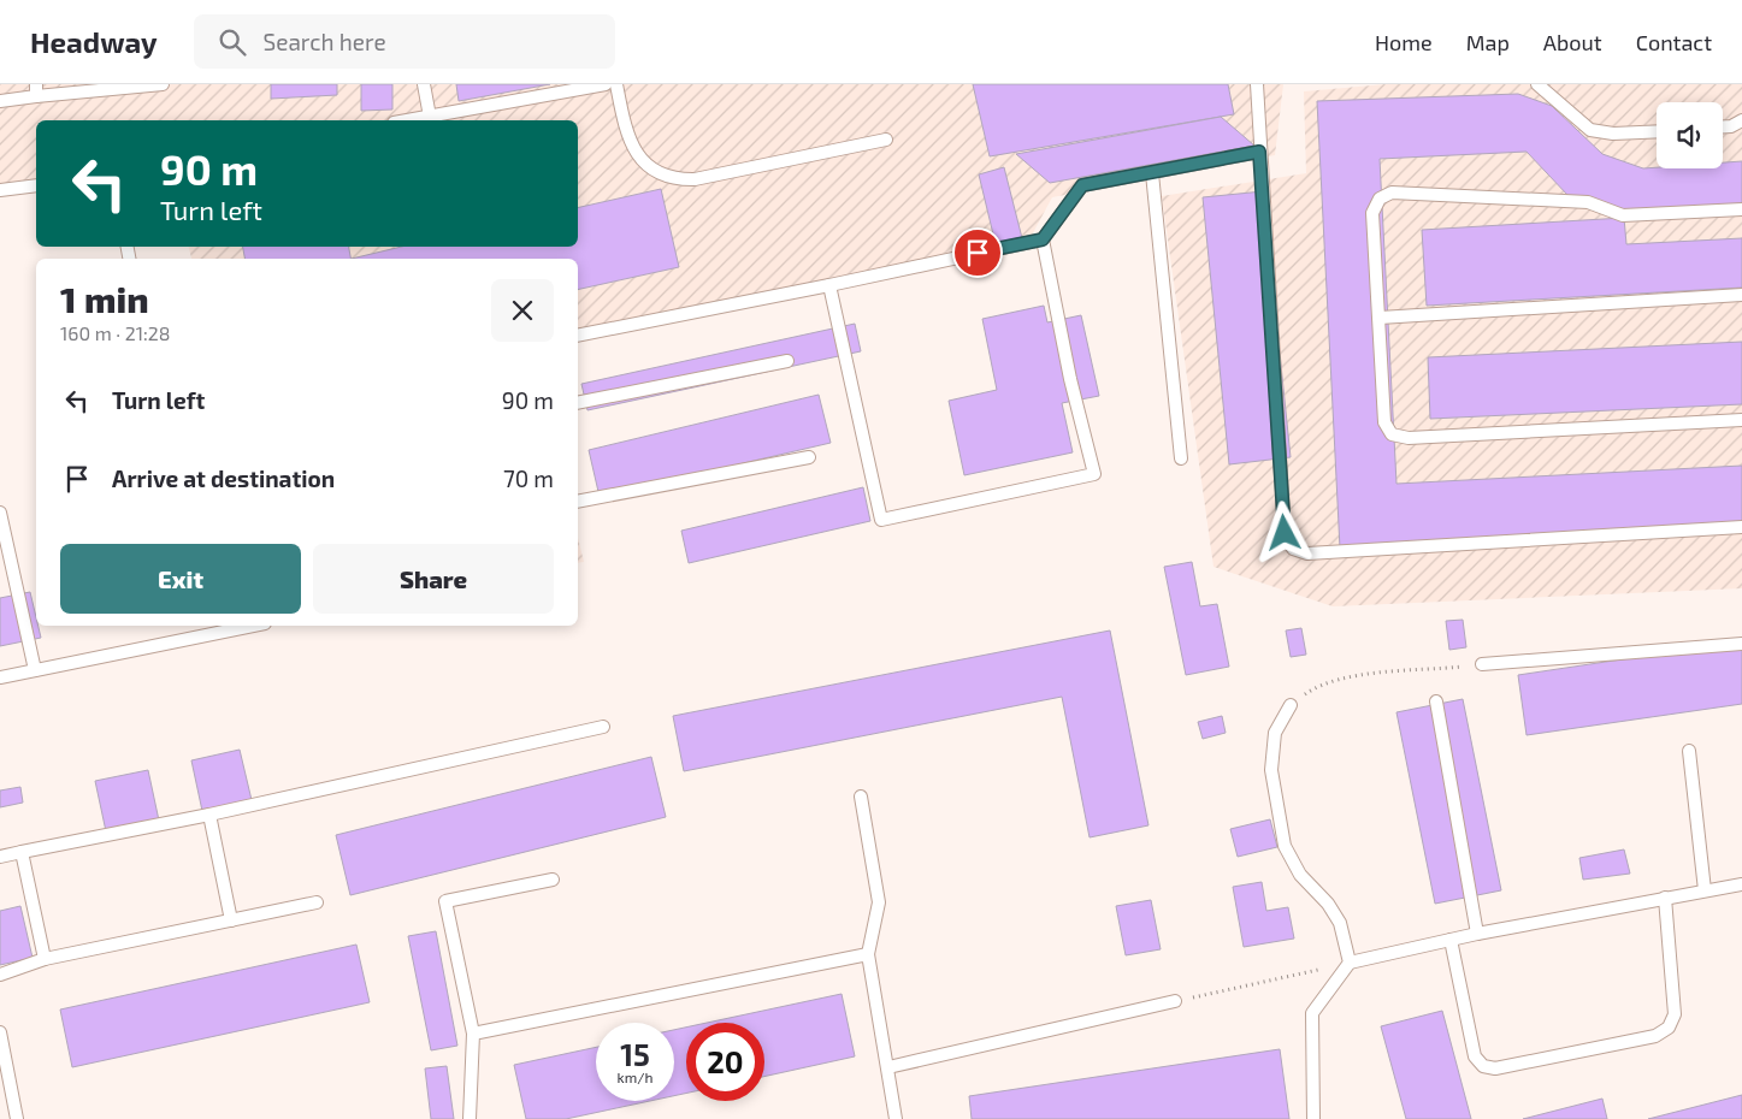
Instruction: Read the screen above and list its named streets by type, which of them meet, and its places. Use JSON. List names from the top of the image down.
{
  "page": {
    "header": "Headway",
    "search": "Search here",
    "nav": [
      "Home",
      "Map",
      "About",
      "Contact"
    ],
    "turn": ["90 m", "Turn left"],
    "heading": ["1 min", "160 m · 21:28"],
    "list": [
      {
        "name": "Turn left",
        "value": "90 m"
      },
      {
        "name": "Arrive at destination",
        "value": "70 m"
      }
    ],
    "buttons": ["Exit", "Share"],
    "speed": "15 km/h",
    "limit": "20"
  }
}
